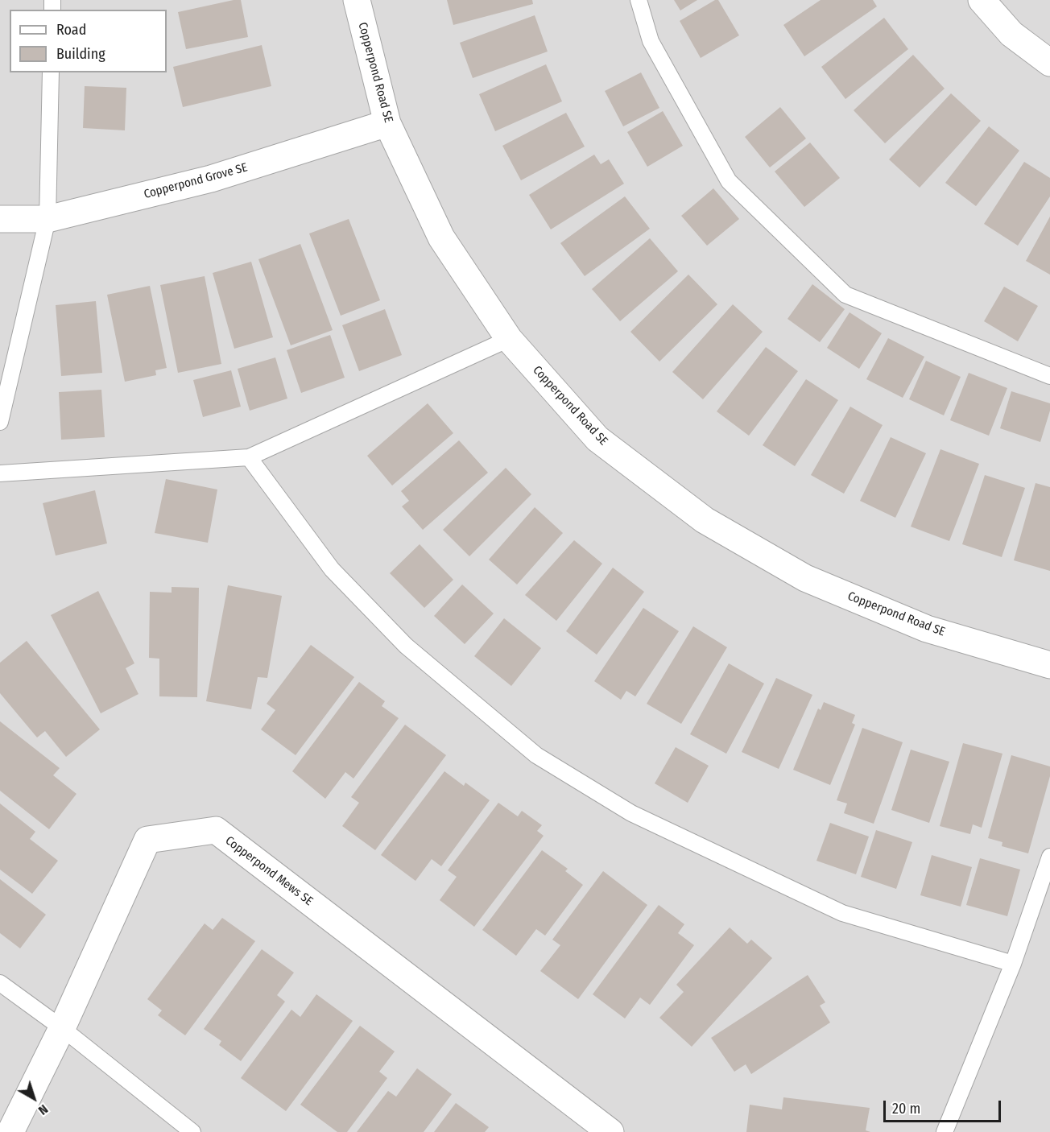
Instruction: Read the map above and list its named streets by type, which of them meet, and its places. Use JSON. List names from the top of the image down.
{
  "streets": {
    "street": ["Copperpond Road SE", "Copperpond Grove SE", "Copperpond Mews SE"]
  },
  "crossings": [
    ["Copperpond Road SE", "Copperpond Grove SE"]
  ],
  "legend": ["Road", "Building"],
  "scale_bar": "20 m",
  "north": "bottom right"
}
